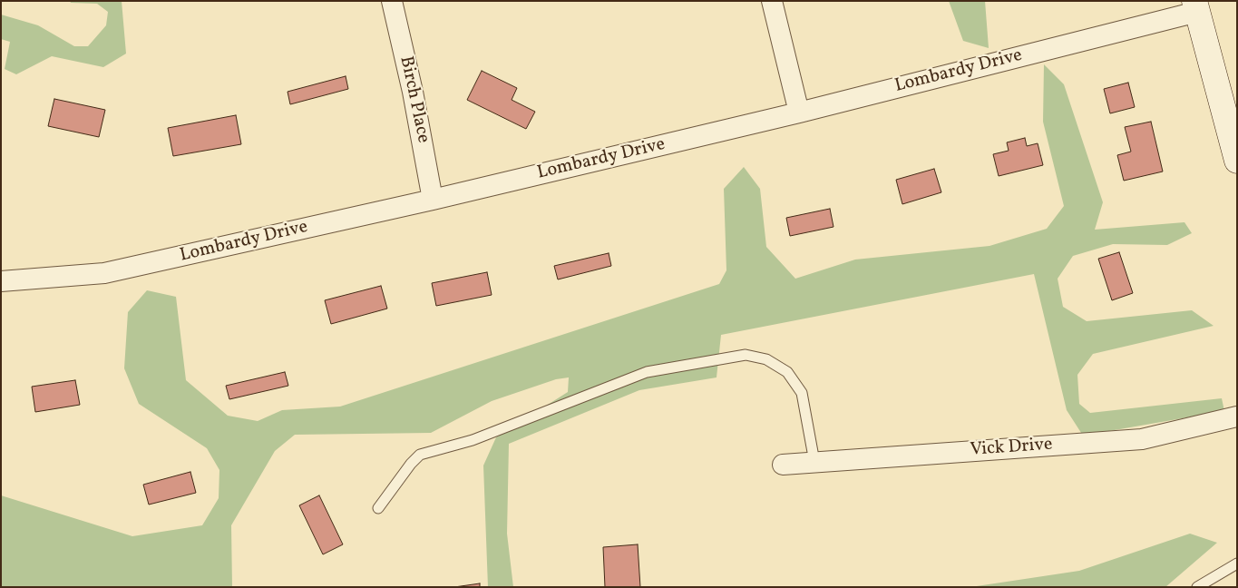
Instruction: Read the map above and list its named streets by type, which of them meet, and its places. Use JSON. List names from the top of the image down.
{
  "streets": {
    "street": ["Lombardy Drive", "Birch Place", "Vick Drive"]
  },
  "crossings": [
    ["Lombardy Drive", "Birch Place"]
  ]
}
